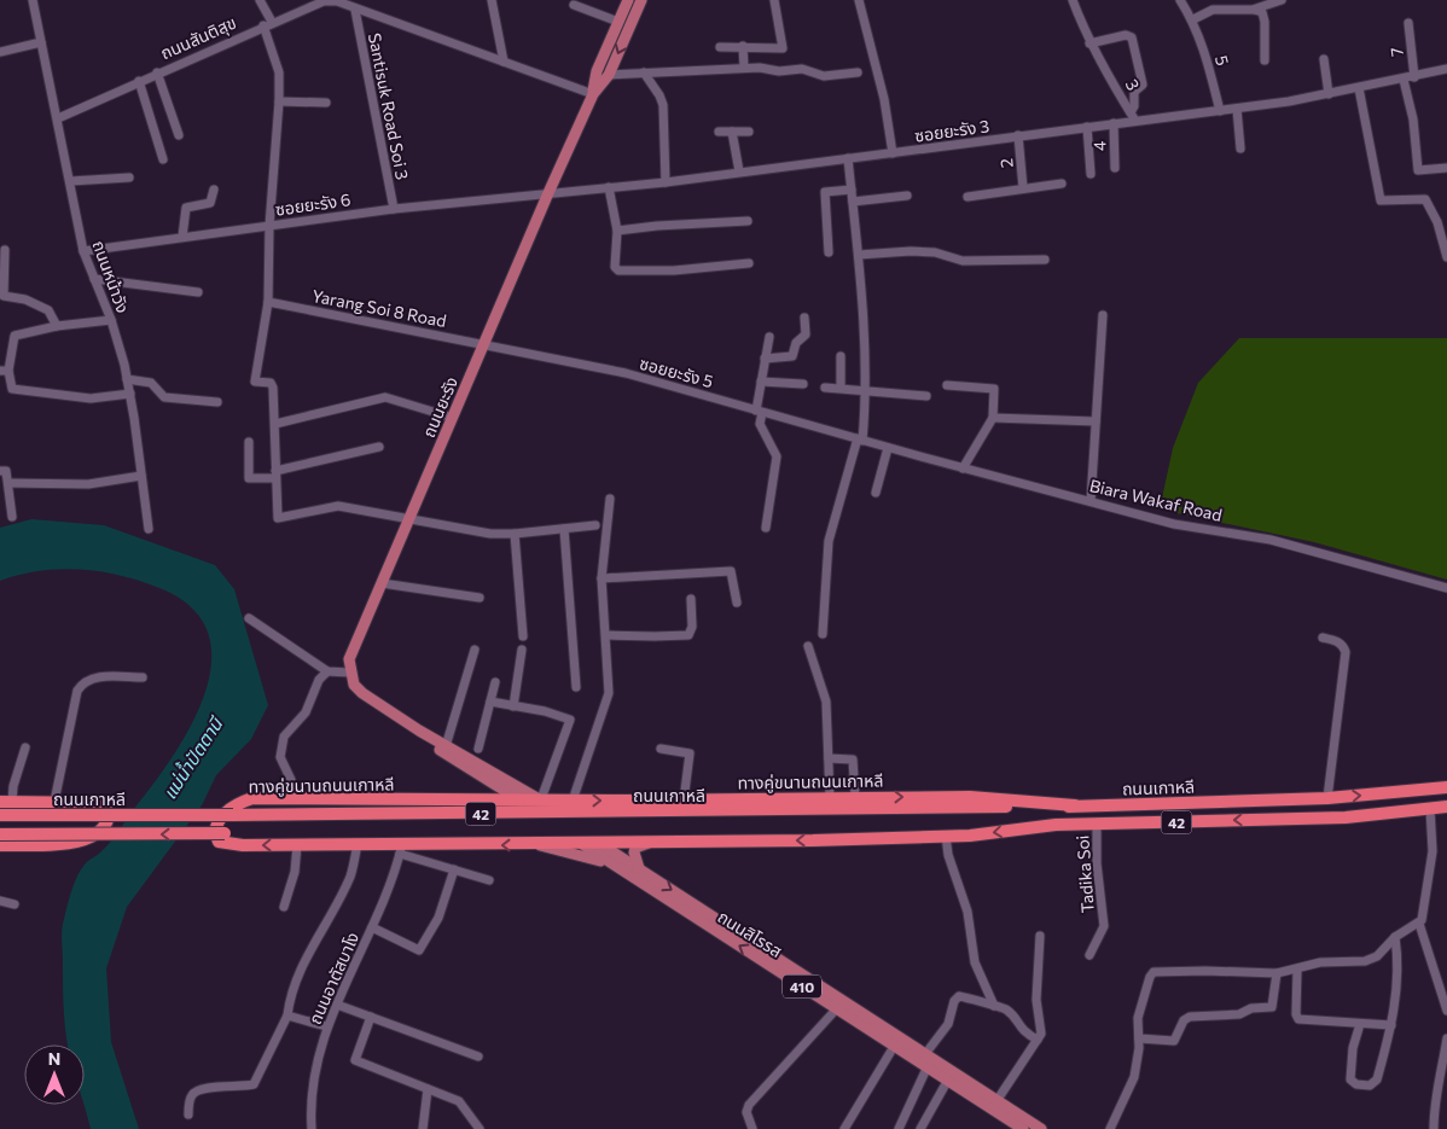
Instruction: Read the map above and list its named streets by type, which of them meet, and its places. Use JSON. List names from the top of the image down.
{
  "streets": {
    "highway": ["ทางคู่ขนานถนนเกาหลี", "ถนนเกาหลี", "42"],
    "main road": ["ถนนยะรัง", "ถนนสิโรรส", "410"],
    "street": [
      "ถนนสันติสุข",
      "7",
      "5",
      "3",
      "Santisuk Road Soi 3",
      "ซอยยะรัง 3",
      "4",
      "2",
      "ซอยยะรัง 6",
      "ถนนหน้าวัง",
      "Yarang Soi 8 Road",
      "ซอยยะรัง 5",
      "Biara Wakaf Road",
      "Tadika Soi",
      "ถนนอาตัสบาโง"
    ]
  },
  "crossings": [
    ["ถนนสันติสุข", "Santisuk Road Soi 3"],
    ["ถนนสันติสุข", "ถนนหน้าวัง"],
    ["ถนนสันติสุข", "ถนนยะรัง"],
    ["7", "ซอยยะรัง 3"],
    ["5", "ซอยยะรัง 3"],
    ["3", "ซอยยะรัง 3"],
    ["Santisuk Road Soi 3", "ซอยยะรัง 6"],
    ["ซอยยะรัง 3", "4"],
    ["ซอยยะรัง 3", "2"],
    ["ซอยยะรัง 3", "ซอยยะรัง 6"],
    ["ซอยยะรัง 3", "ถนนยะรัง"],
    ["ซอยยะรัง 6", "ถนนหน้าวัง"],
    ["ซอยยะรัง 6", "ถนนยะรัง"],
    ["Yarang Soi 8 Road", "ซอยยะรัง 5"],
    ["Yarang Soi 8 Road", "ถนนยะรัง"],
    ["ซอยยะรัง 5", "ถนนยะรัง"],
    ["ซอยยะรัง 5", "Biara Wakaf Road"],
    ["ทางคู่ขนานถนนเกาหลี", "ถนนเกาหลี"],
    ["ทางคู่ขนานถนนเกาหลี", "42"],
    ["ทางคู่ขนานถนนเกาหลี", "Tadika Soi"],
    ["ทางคู่ขนานถนนเกาหลี", "ถนนสิโรรส"],
    ["ทางคู่ขนานถนนเกาหลี", "ถนนอาตัสบาโง"],
    ["ถนนเกาหลี", "42"],
    ["42", "Tadika Soi"]
  ],
  "water": ["แม่น้ำปัตตานี"],
  "north": "top"
}
